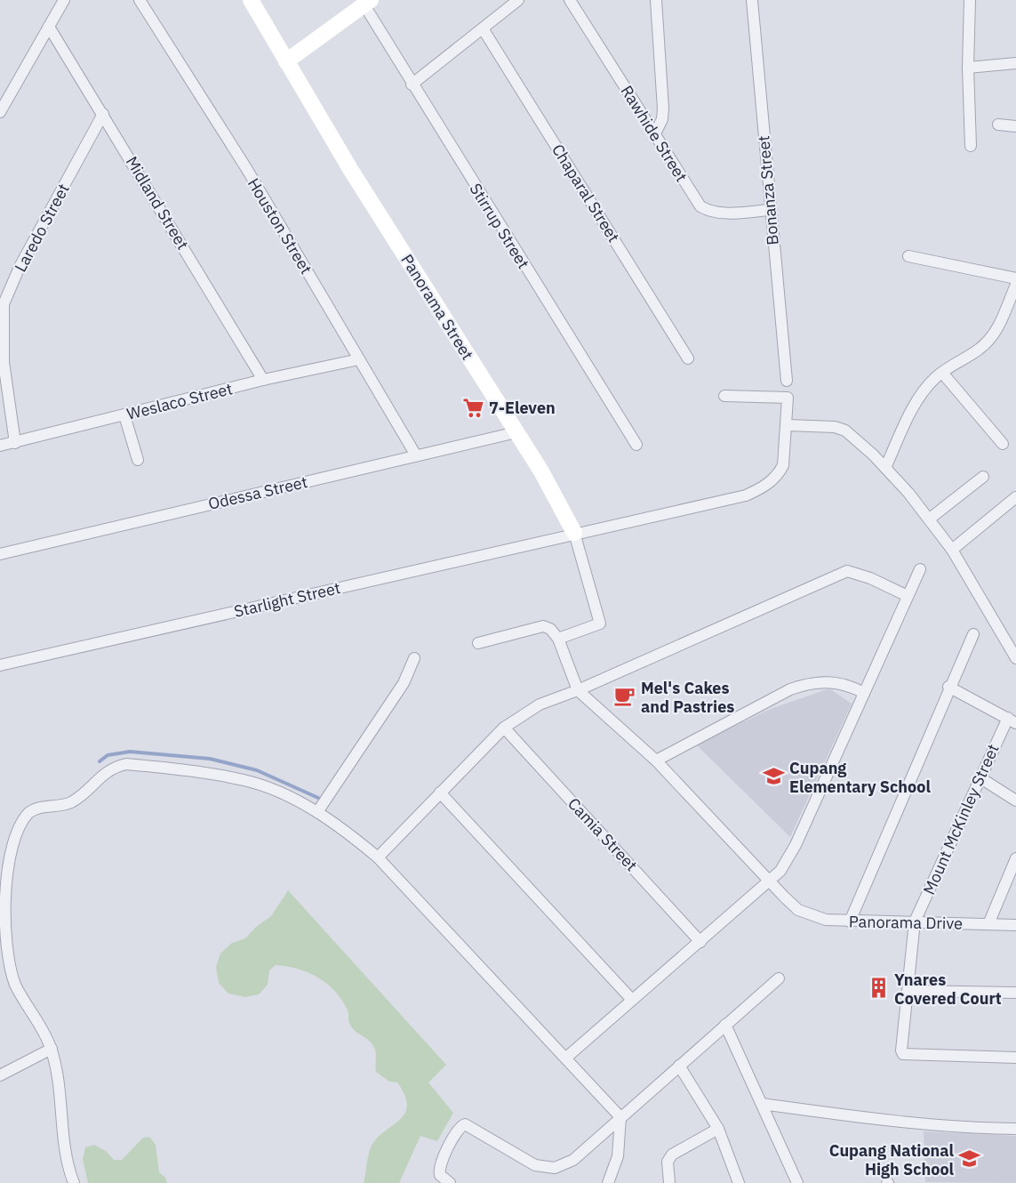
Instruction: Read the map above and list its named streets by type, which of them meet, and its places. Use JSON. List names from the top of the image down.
{
  "streets": {
    "street": [
      "Rawhide Street",
      "Bonanza Street",
      "Chaparal Street",
      "Midland Street",
      "Houston Street",
      "Stirrup Street",
      "Laredo Street",
      "Panorama Street",
      "Weslaco Street",
      "Odessa Street",
      "Starlight Street",
      "Mount McKinley Street",
      "Camia Street",
      "Panorama Drive"
    ]
  },
  "crossings": [
    ["Rawhide Street", "Bonanza Street"],
    ["Midland Street", "Laredo Street"],
    ["Midland Street", "Weslaco Street"],
    ["Houston Street", "Weslaco Street"],
    ["Houston Street", "Odessa Street"],
    ["Laredo Street", "Weslaco Street"],
    ["Panorama Street", "Odessa Street"],
    ["Panorama Street", "Starlight Street"],
    ["Mount McKinley Street", "Panorama Drive"]
  ],
  "places": {
    "supermarket": ["7-Eleven"],
    "cafe": ["Mel's Cakes and Pastries"],
    "school or university": ["Cupang Elementary School", "Cupang National High School"],
    "building": ["Ynares Covered Court"]
  }
}
